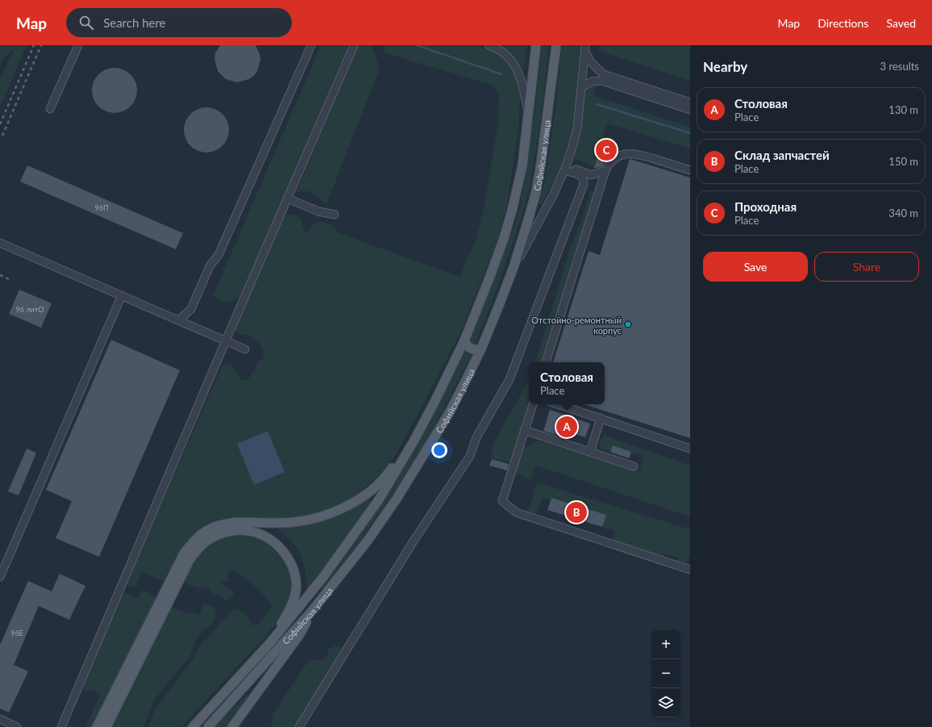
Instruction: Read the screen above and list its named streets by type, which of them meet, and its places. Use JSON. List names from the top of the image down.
{
  "streets": {
    "main road": ["Софийская улица"]
  },
  "places": ["Отстойно-ремонтный корпус"],
  "house_numbers": ["96П", "96 литО", "96Е"],
  "page": {
    "header": "Map",
    "search": "Search here",
    "nav": ["Map", "Directions", "Saved"],
    "heading": ["Nearby", "3 results"],
    "list": [
      {
        "mark": "A",
        "name": "Столовая",
        "note": "Place",
        "value": "130 m"
      },
      {
        "mark": "B",
        "name": "Склад запчастей",
        "note": "Place",
        "value": "150 m"
      },
      {
        "mark": "C",
        "name": "Проходная",
        "note": "Place",
        "value": "340 m"
      }
    ],
    "pins": ["C", "A", "B"],
    "buttons": ["Save", "Share"],
    "popup": ["Столовая", "Place"],
    "map_buttons": ["+", "−"]
  }
}
